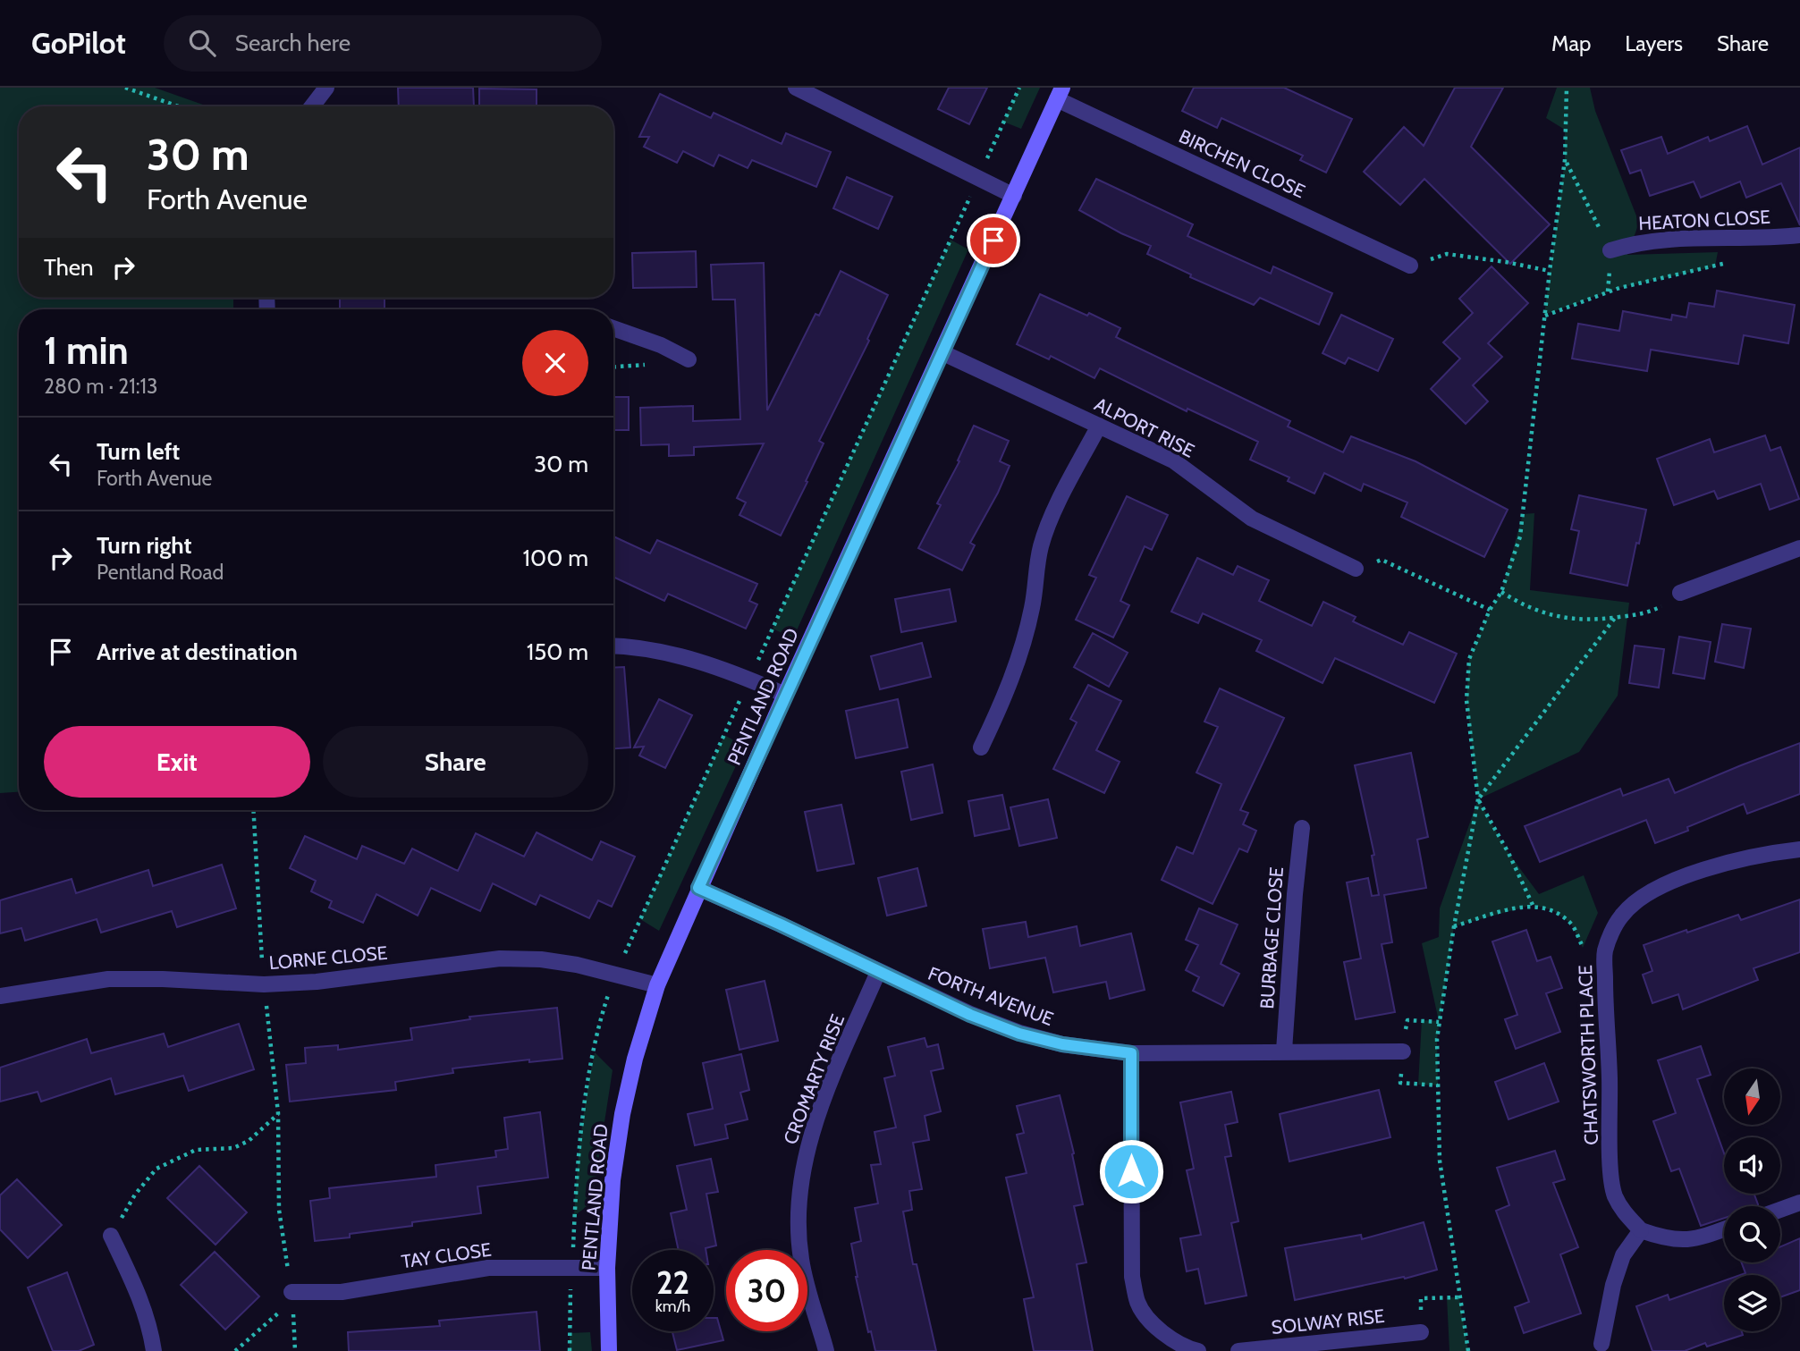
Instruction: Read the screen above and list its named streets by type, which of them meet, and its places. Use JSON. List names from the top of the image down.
{
  "streets": {
    "street": [
      "BIRCHEN CLOSE",
      "HEATON CLOSE",
      "ALPORT RISE",
      "PENTLAND ROAD",
      "BURBAGE CLOSE",
      "LORNE CLOSE",
      "FORTH AVENUE",
      "CHATSWORTH PLACE",
      "CROMARTY RISE",
      "TAY CLOSE",
      "SOLWAY RISE"
    ]
  },
  "crossings": [
    ["BIRCHEN CLOSE", "PENTLAND ROAD"],
    ["ALPORT RISE", "PENTLAND ROAD"],
    ["PENTLAND ROAD", "LORNE CLOSE"],
    ["PENTLAND ROAD", "FORTH AVENUE"],
    ["PENTLAND ROAD", "TAY CLOSE"],
    ["BURBAGE CLOSE", "FORTH AVENUE"],
    ["FORTH AVENUE", "CROMARTY RISE"]
  ],
  "north": "bottom",
  "page": {
    "header": "GoPilot",
    "search": "Search here",
    "nav": ["Map", "Layers", "Share"],
    "turn": ["30 m", "Forth Avenue"],
    "then": "Then",
    "heading": ["1 min", "280 m · 21:13"],
    "list": [
      {
        "name": "Turn left",
        "note": "Forth Avenue",
        "value": "30 m"
      },
      {
        "name": "Turn right",
        "note": "Pentland Road",
        "value": "100 m"
      },
      {
        "name": "Arrive at destination",
        "value": "150 m"
      }
    ],
    "buttons": ["Exit", "Share"],
    "speed": "22 km/h",
    "limit": "30"
  }
}
